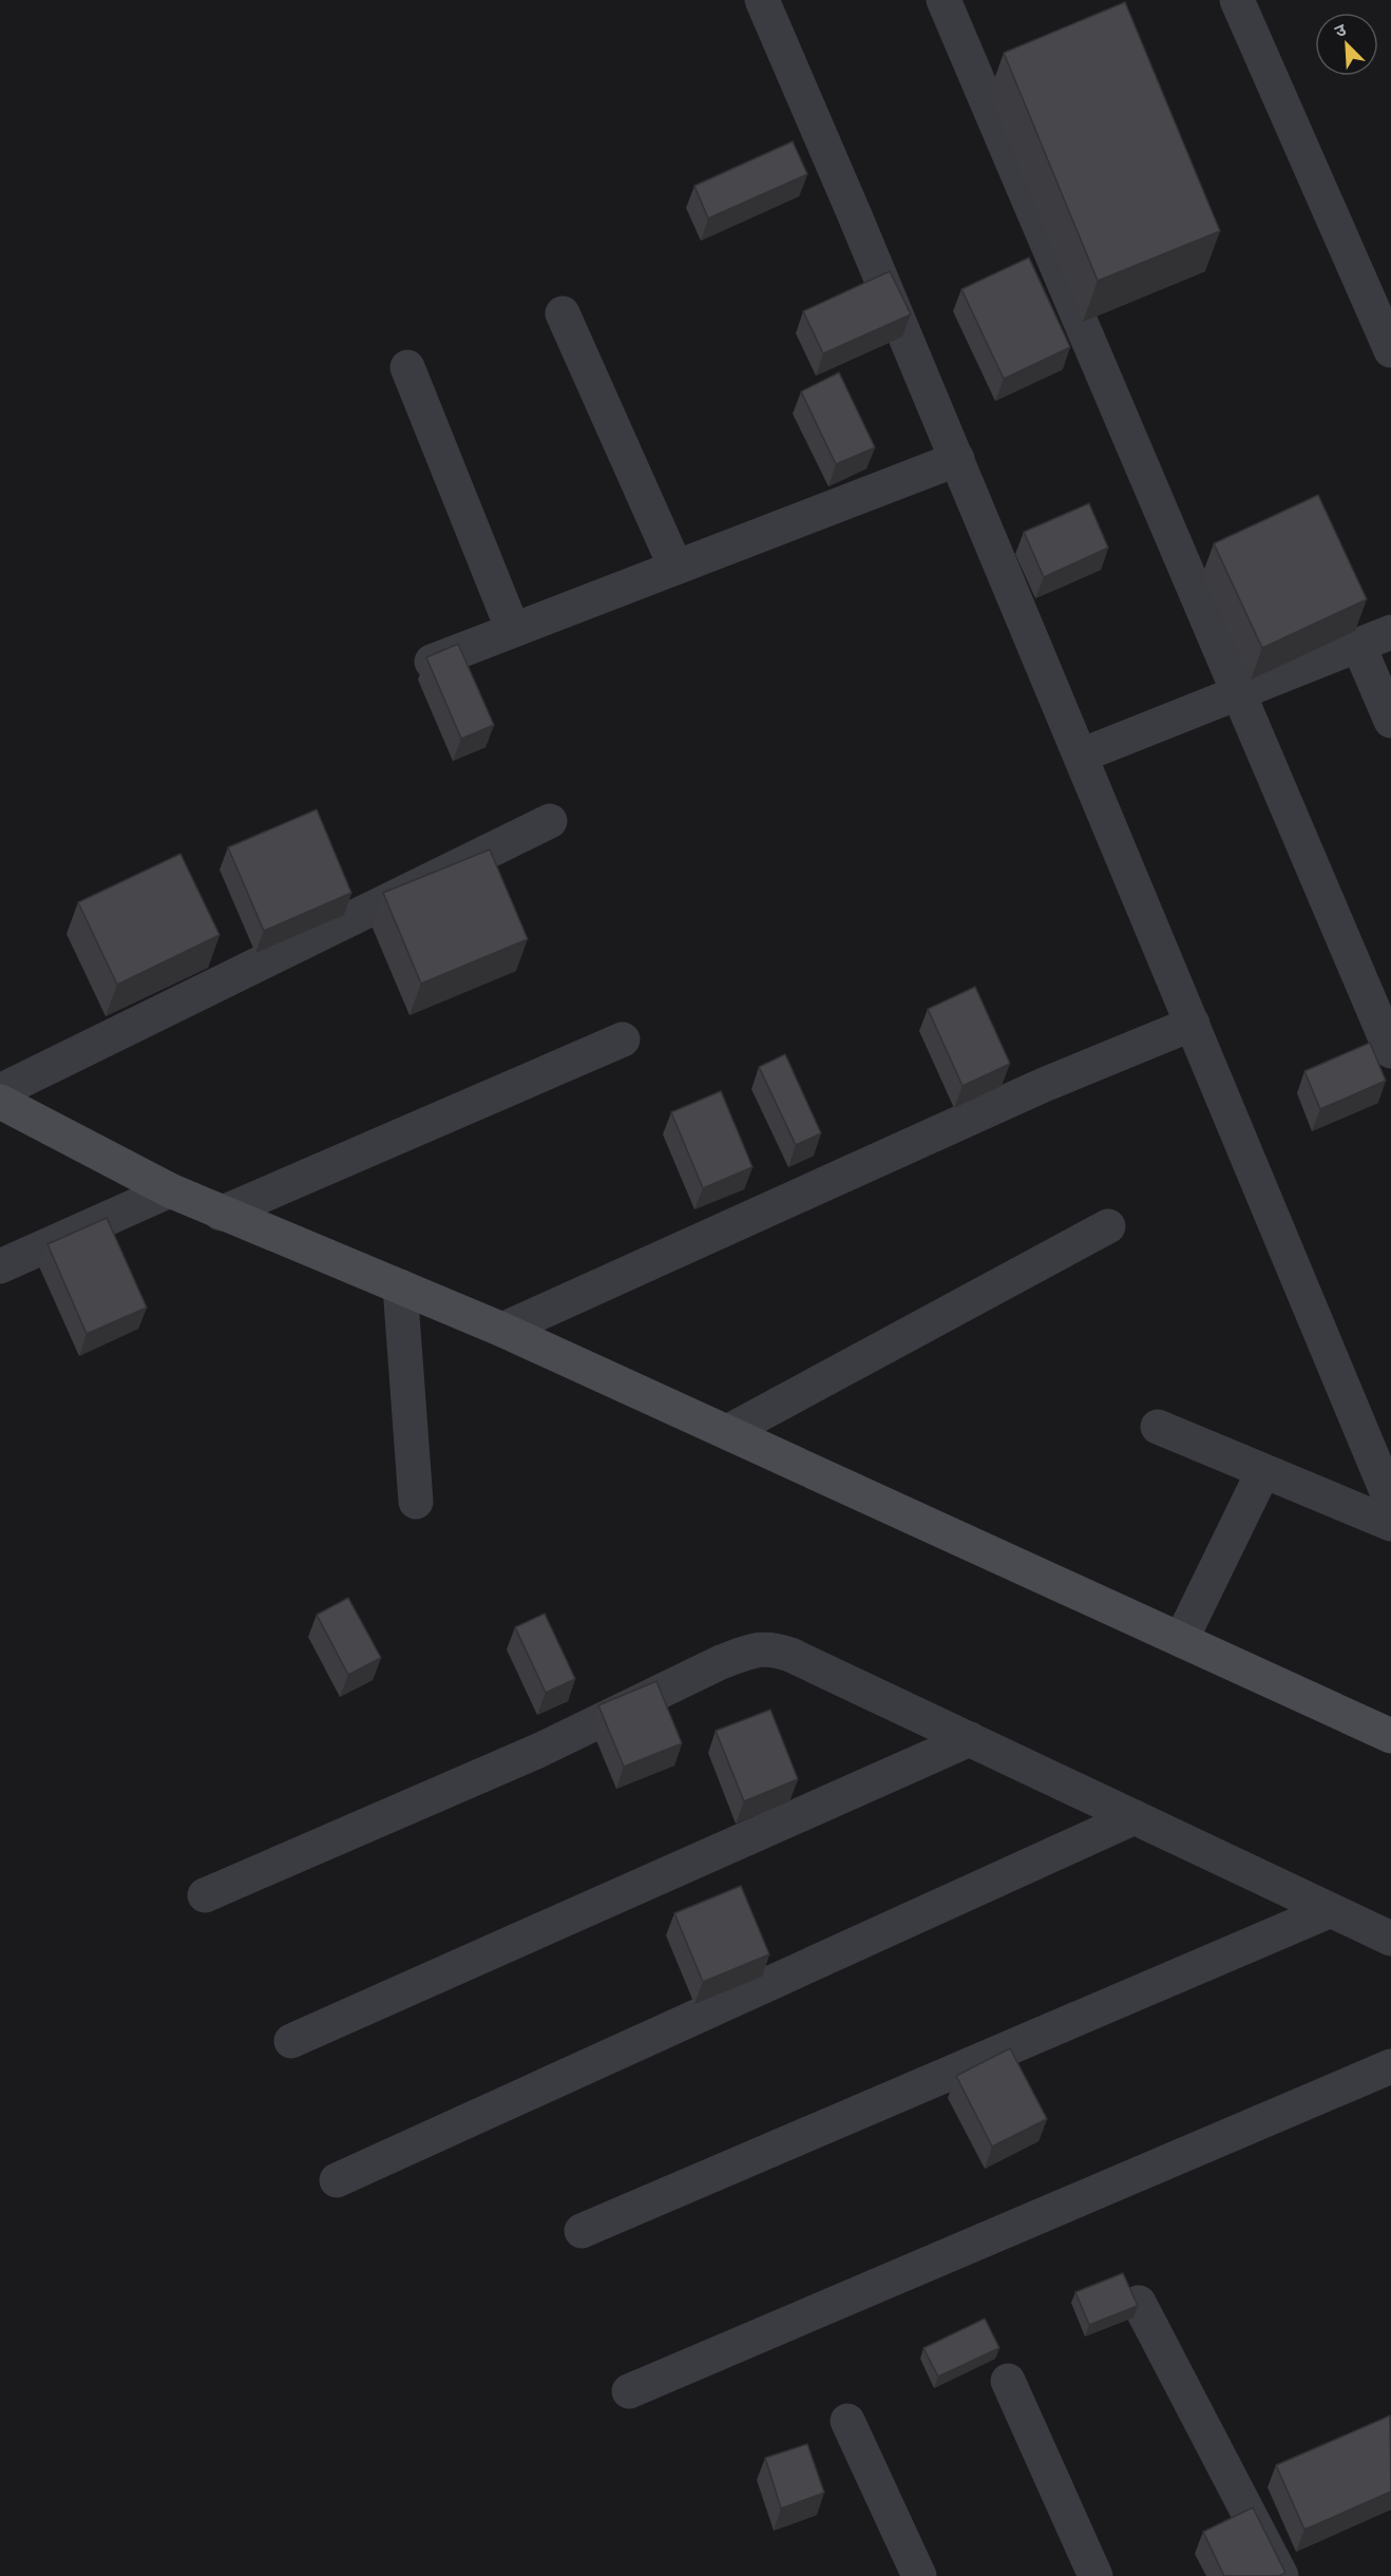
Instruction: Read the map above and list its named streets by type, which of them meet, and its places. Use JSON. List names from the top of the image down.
{
  "north": "top left"
}
